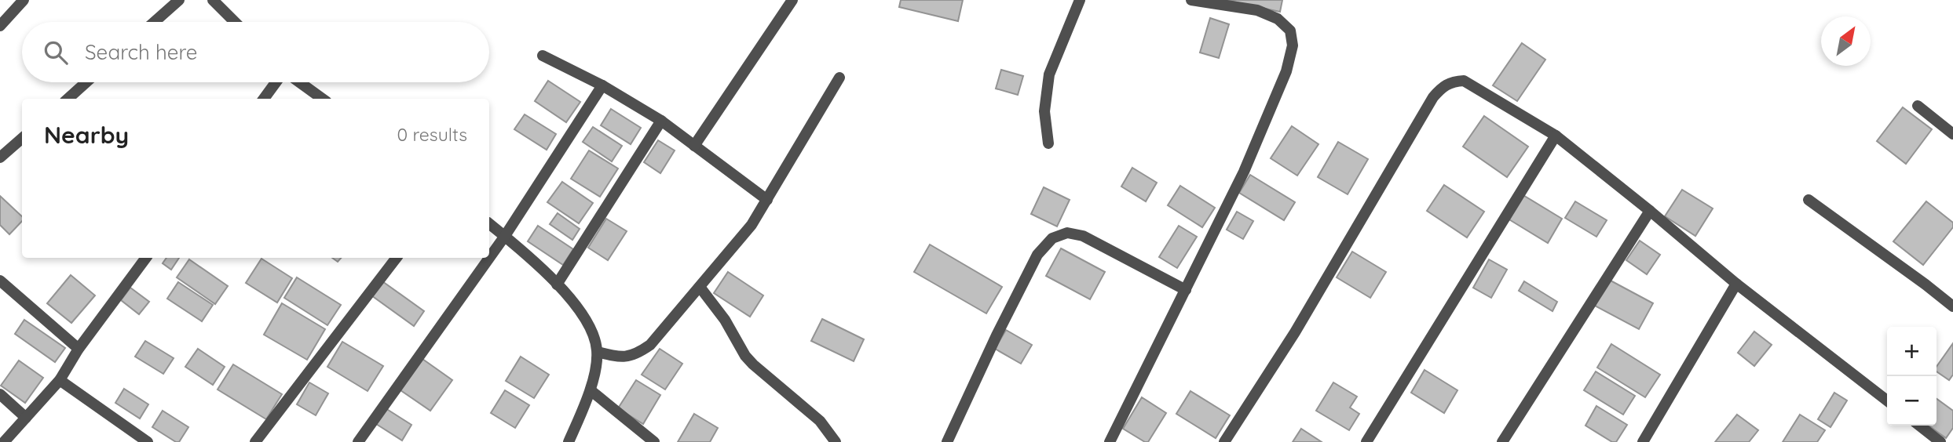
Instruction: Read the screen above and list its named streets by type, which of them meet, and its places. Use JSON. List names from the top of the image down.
{
  "north": "top right",
  "page": {
    "search": "Search here",
    "heading": ["Nearby", "0 results"],
    "map_buttons": ["+", "−"]
  }
}
